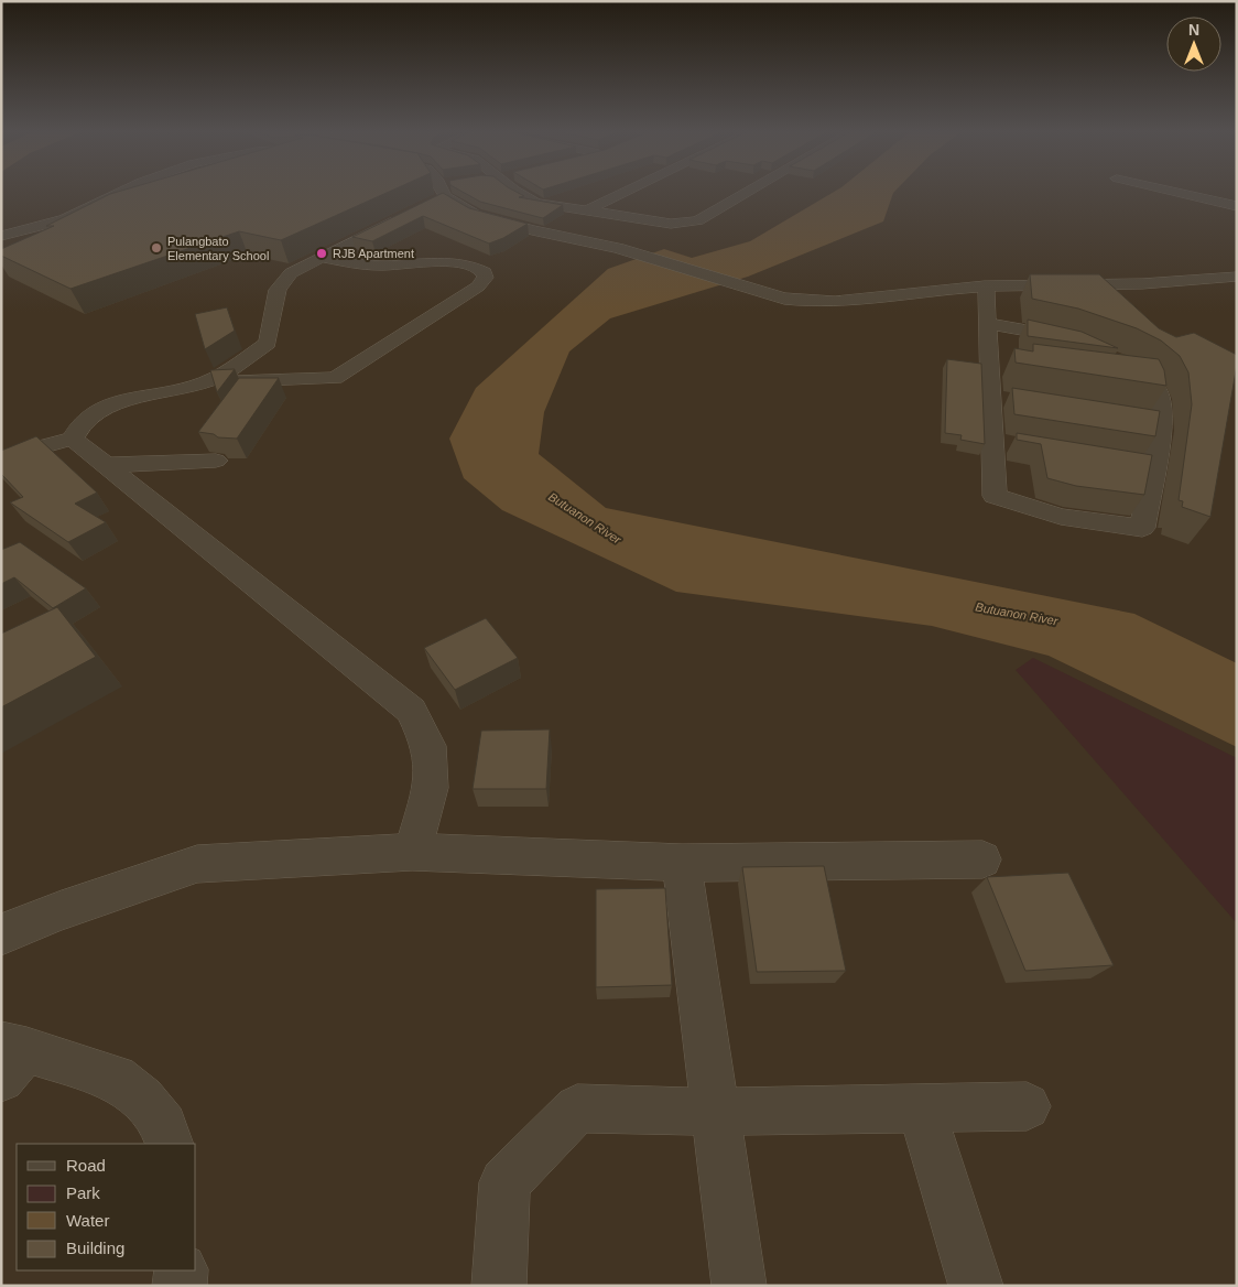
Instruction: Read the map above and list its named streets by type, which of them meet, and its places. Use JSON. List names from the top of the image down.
{
  "water": ["Butuanon River"],
  "places": ["Pulangbato Elementary School", "RJB Apartment"],
  "legend": [
    "Road",
    "Park",
    "Water",
    "Building"
  ],
  "north": "top"
}
